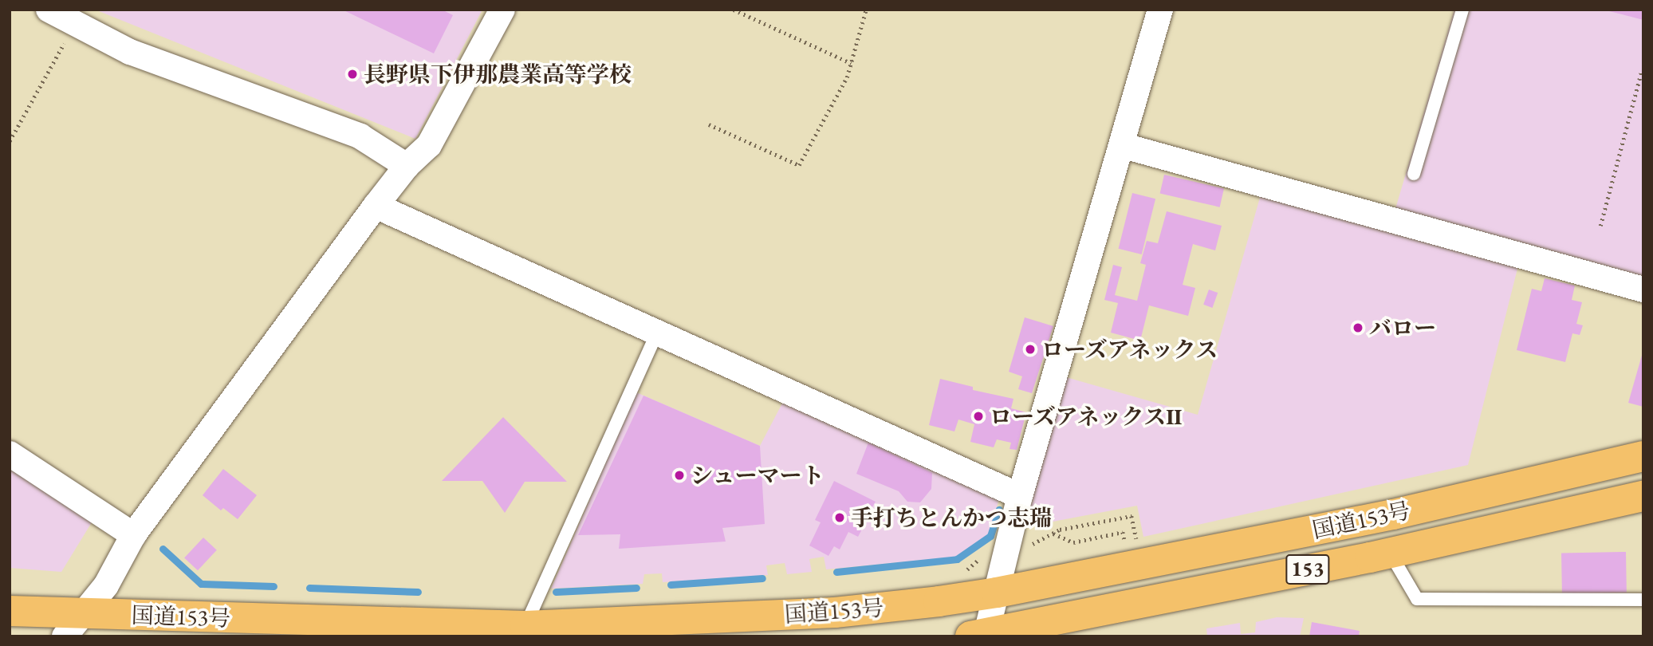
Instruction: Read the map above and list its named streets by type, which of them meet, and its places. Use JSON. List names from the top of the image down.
{
  "streets": {
    "highway": ["国道153号", "153"]
  },
  "places": [
    "長野県下伊那農業高等学校",
    "バロー",
    "ローズアネックス",
    "ローズアネックスⅡ",
    "シューマート",
    "手打ちとんかつ志瑞"
  ]
}
